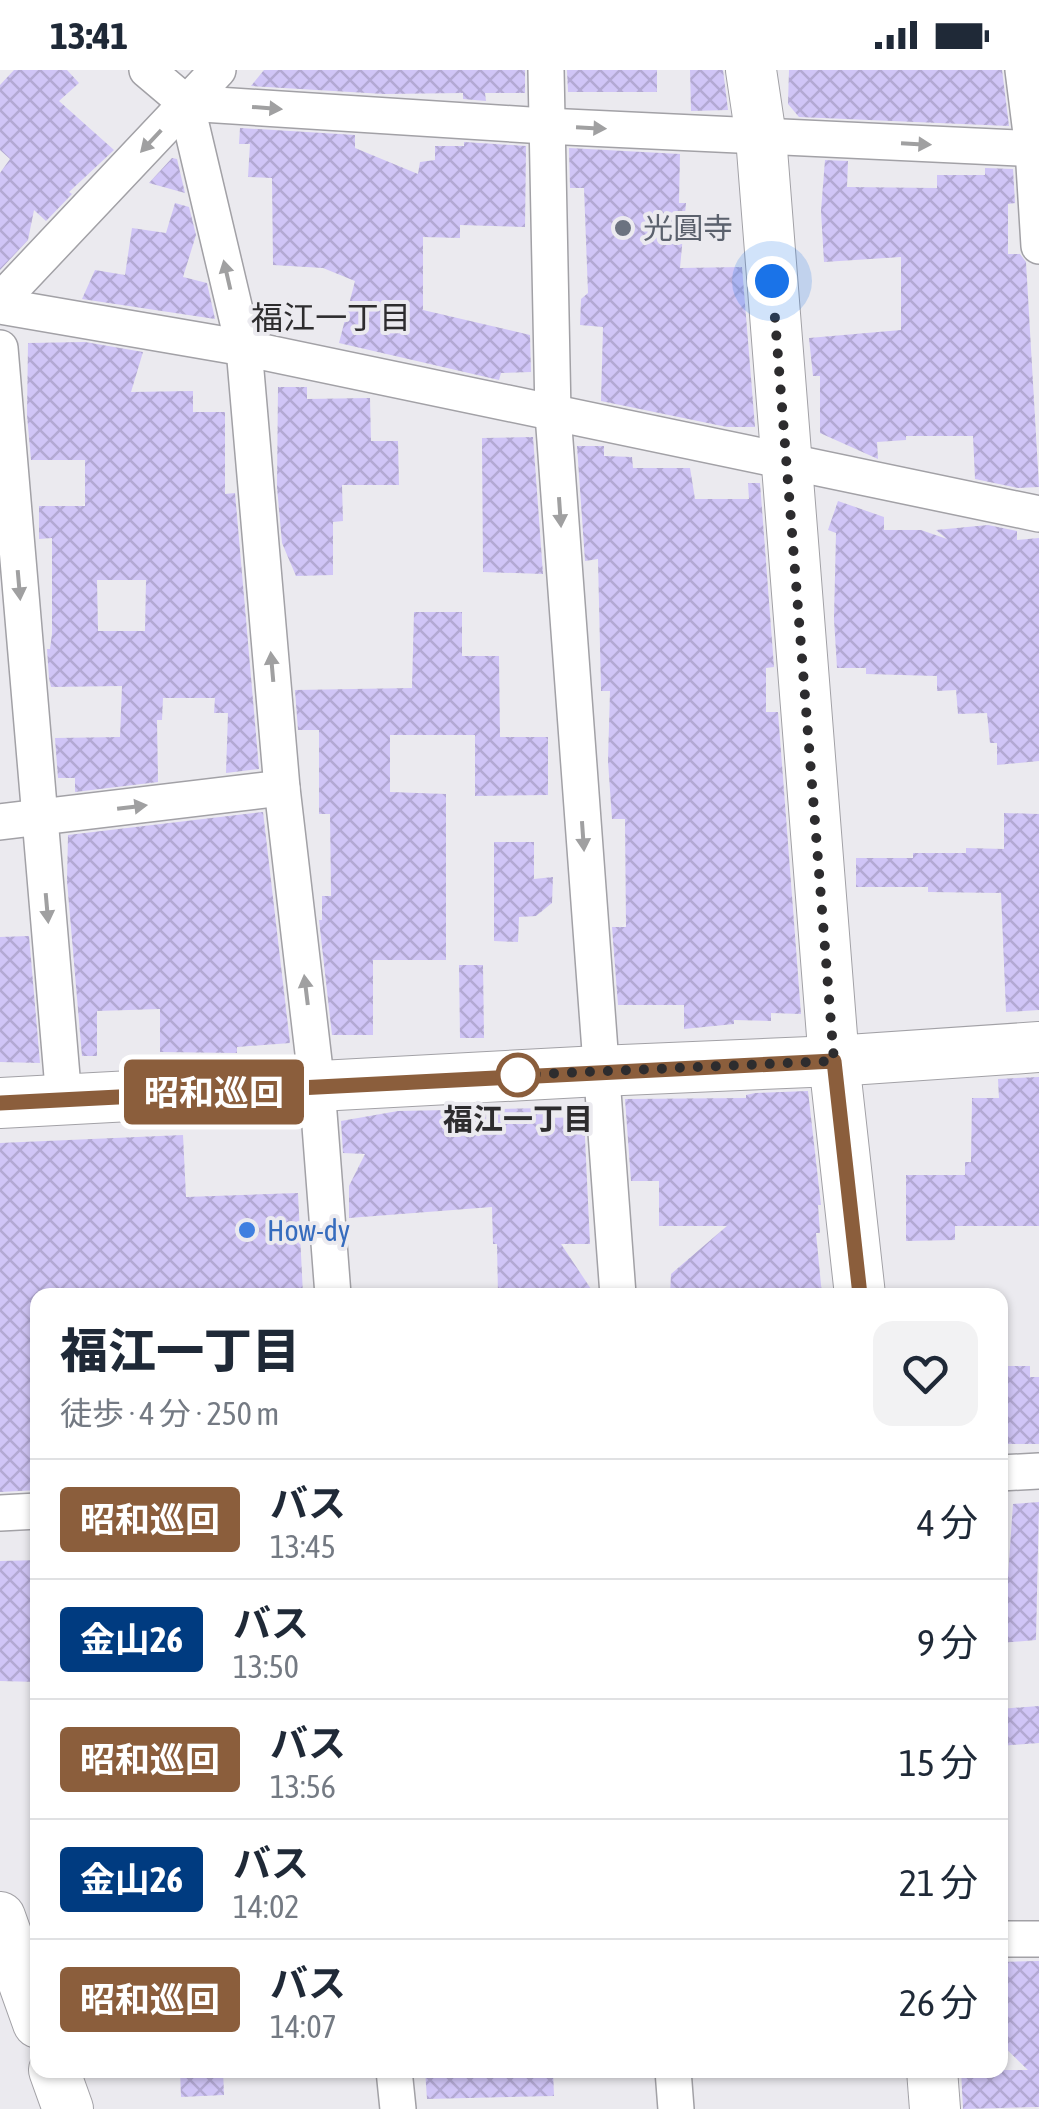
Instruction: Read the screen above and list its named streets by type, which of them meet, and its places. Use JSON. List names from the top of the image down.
{
  "districts": ["福江一丁目"],
  "places": ["光圓寺", "福江一丁目", "How-dy"],
  "lines": ["bus line 昭和巡回"],
  "page": {
    "status": "13:41",
    "on_map": "昭和巡回",
    "heading": ["福江一丁目", "徒歩 · 4 分 · 250 m"],
    "list": [
      {
        "mark": "昭和巡回",
        "name": "バス",
        "note": "13:45",
        "value": "4 分"
      },
      {
        "mark": "金山26",
        "name": "バス",
        "note": "13:50",
        "value": "9 分"
      },
      {
        "mark": "昭和巡回",
        "name": "バス",
        "note": "13:56",
        "value": "15 分"
      },
      {
        "mark": "金山26",
        "name": "バス",
        "note": "14:02",
        "value": "21 分"
      },
      {
        "mark": "昭和巡回",
        "name": "バス",
        "note": "14:07",
        "value": "26 分"
      }
    ]
  }
}
